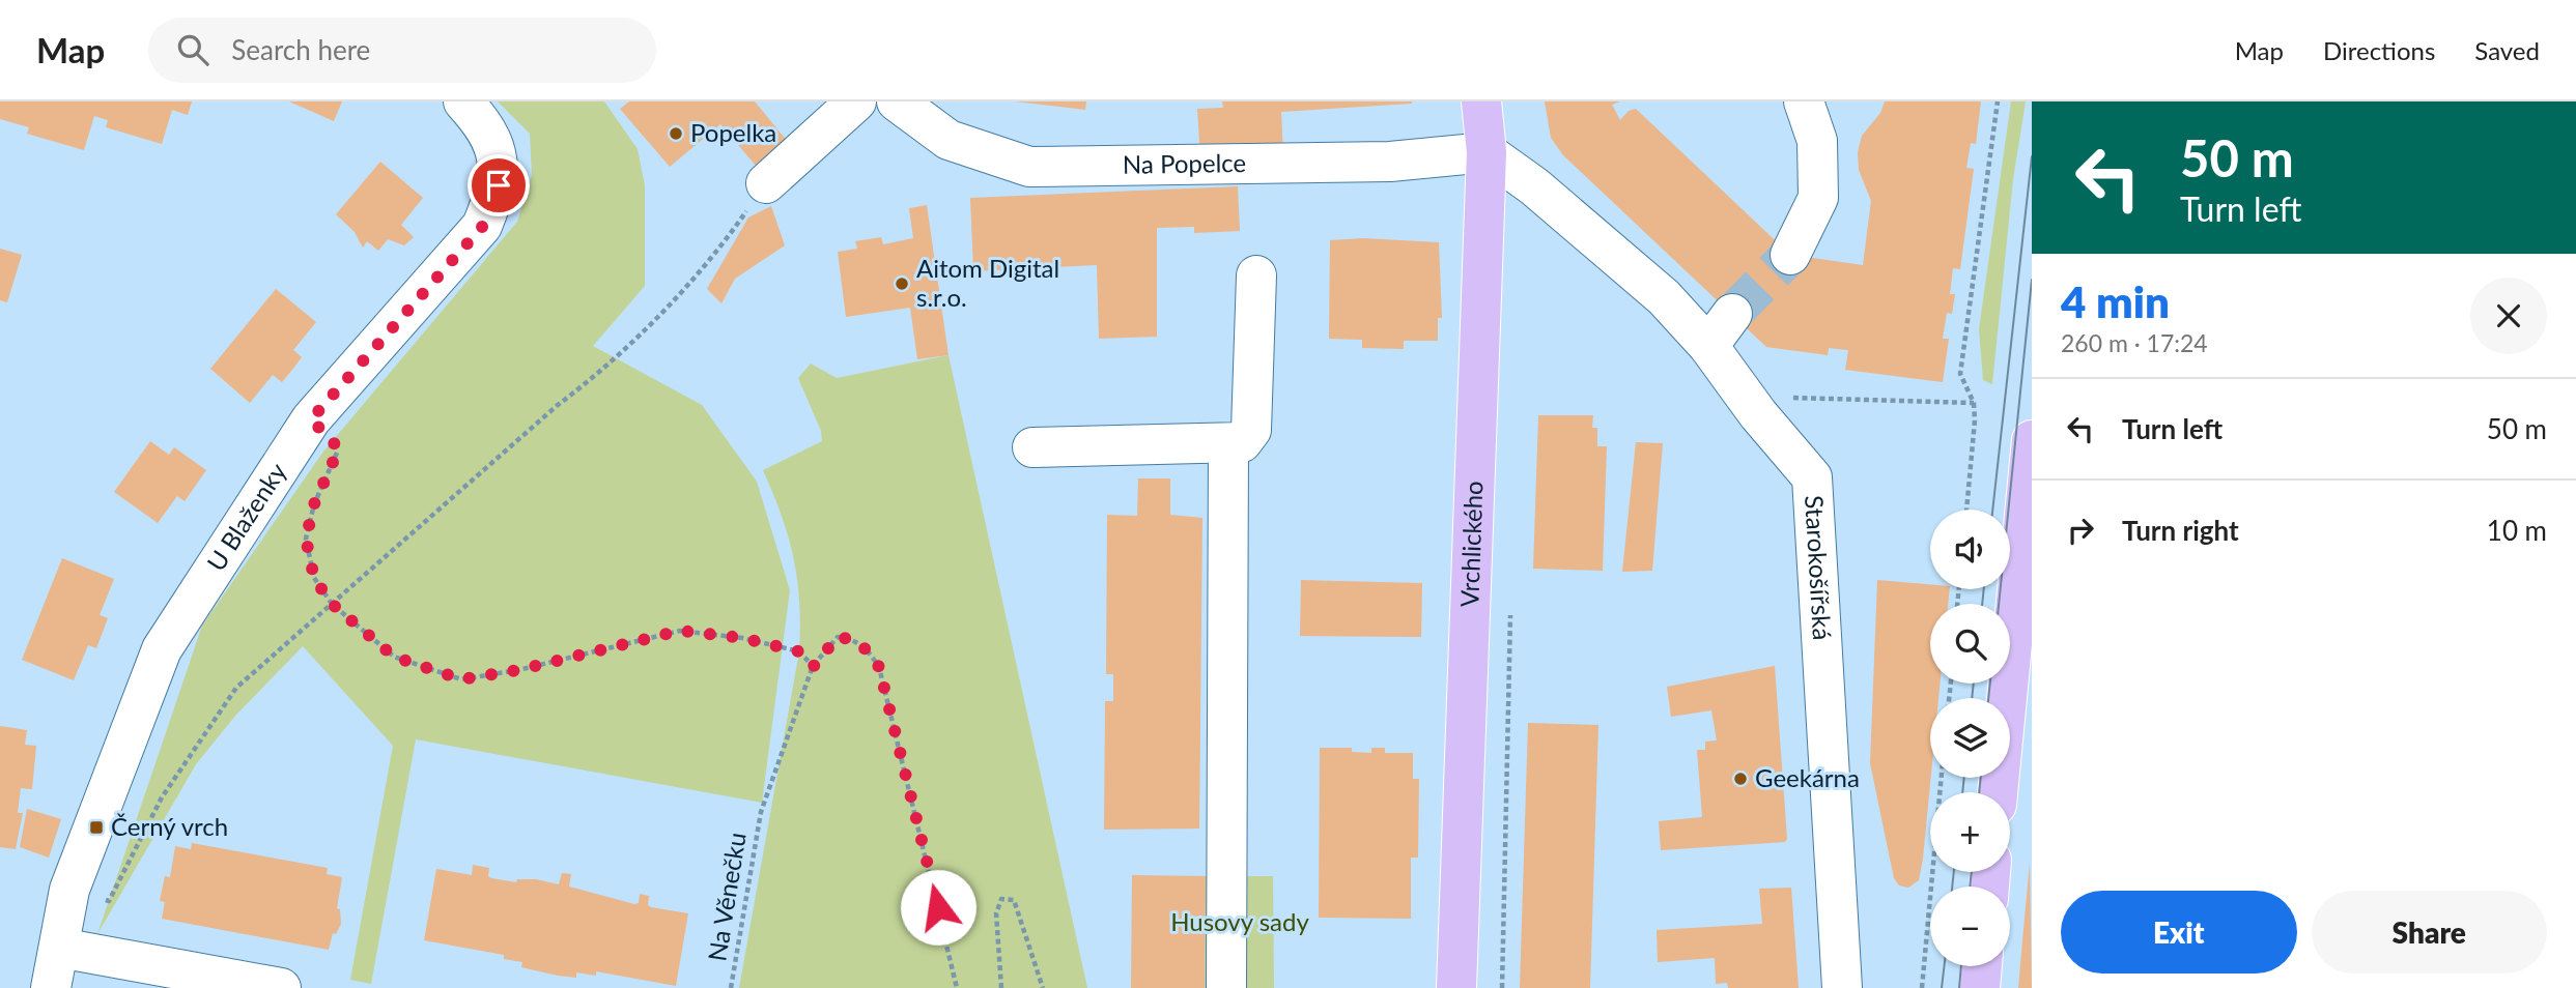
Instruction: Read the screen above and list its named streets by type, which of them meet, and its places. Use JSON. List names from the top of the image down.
{
  "streets": {
    "main road": ["Vrchlického"],
    "street": ["Na Popelce", "U Blaženky", "Starokošířská"],
    "path": ["Na Věnečku"]
  },
  "crossings": [
    ["Na Popelce", "Vrchlického"],
    ["Na Popelce", "Starokošířská"],
    ["Vrchlického", "Starokošířská"]
  ],
  "parks": ["Husovy sady"],
  "places": {
    "other": ["Popelka", "Aitom Digital s.r.o.", "Geekárna"],
    "transit": ["Černý vrch"]
  },
  "page": {
    "header": "Map",
    "search": "Search here",
    "nav": ["Map", "Directions", "Saved"],
    "turn": ["50 m", "Turn left"],
    "heading": ["4 min", "260 m · 17:24"],
    "list": [
      {
        "name": "Turn left",
        "value": "50 m"
      },
      {
        "name": "Turn right",
        "value": "10 m"
      }
    ],
    "map_buttons": ["+", "−"],
    "buttons": ["Exit", "Share"]
  }
}
